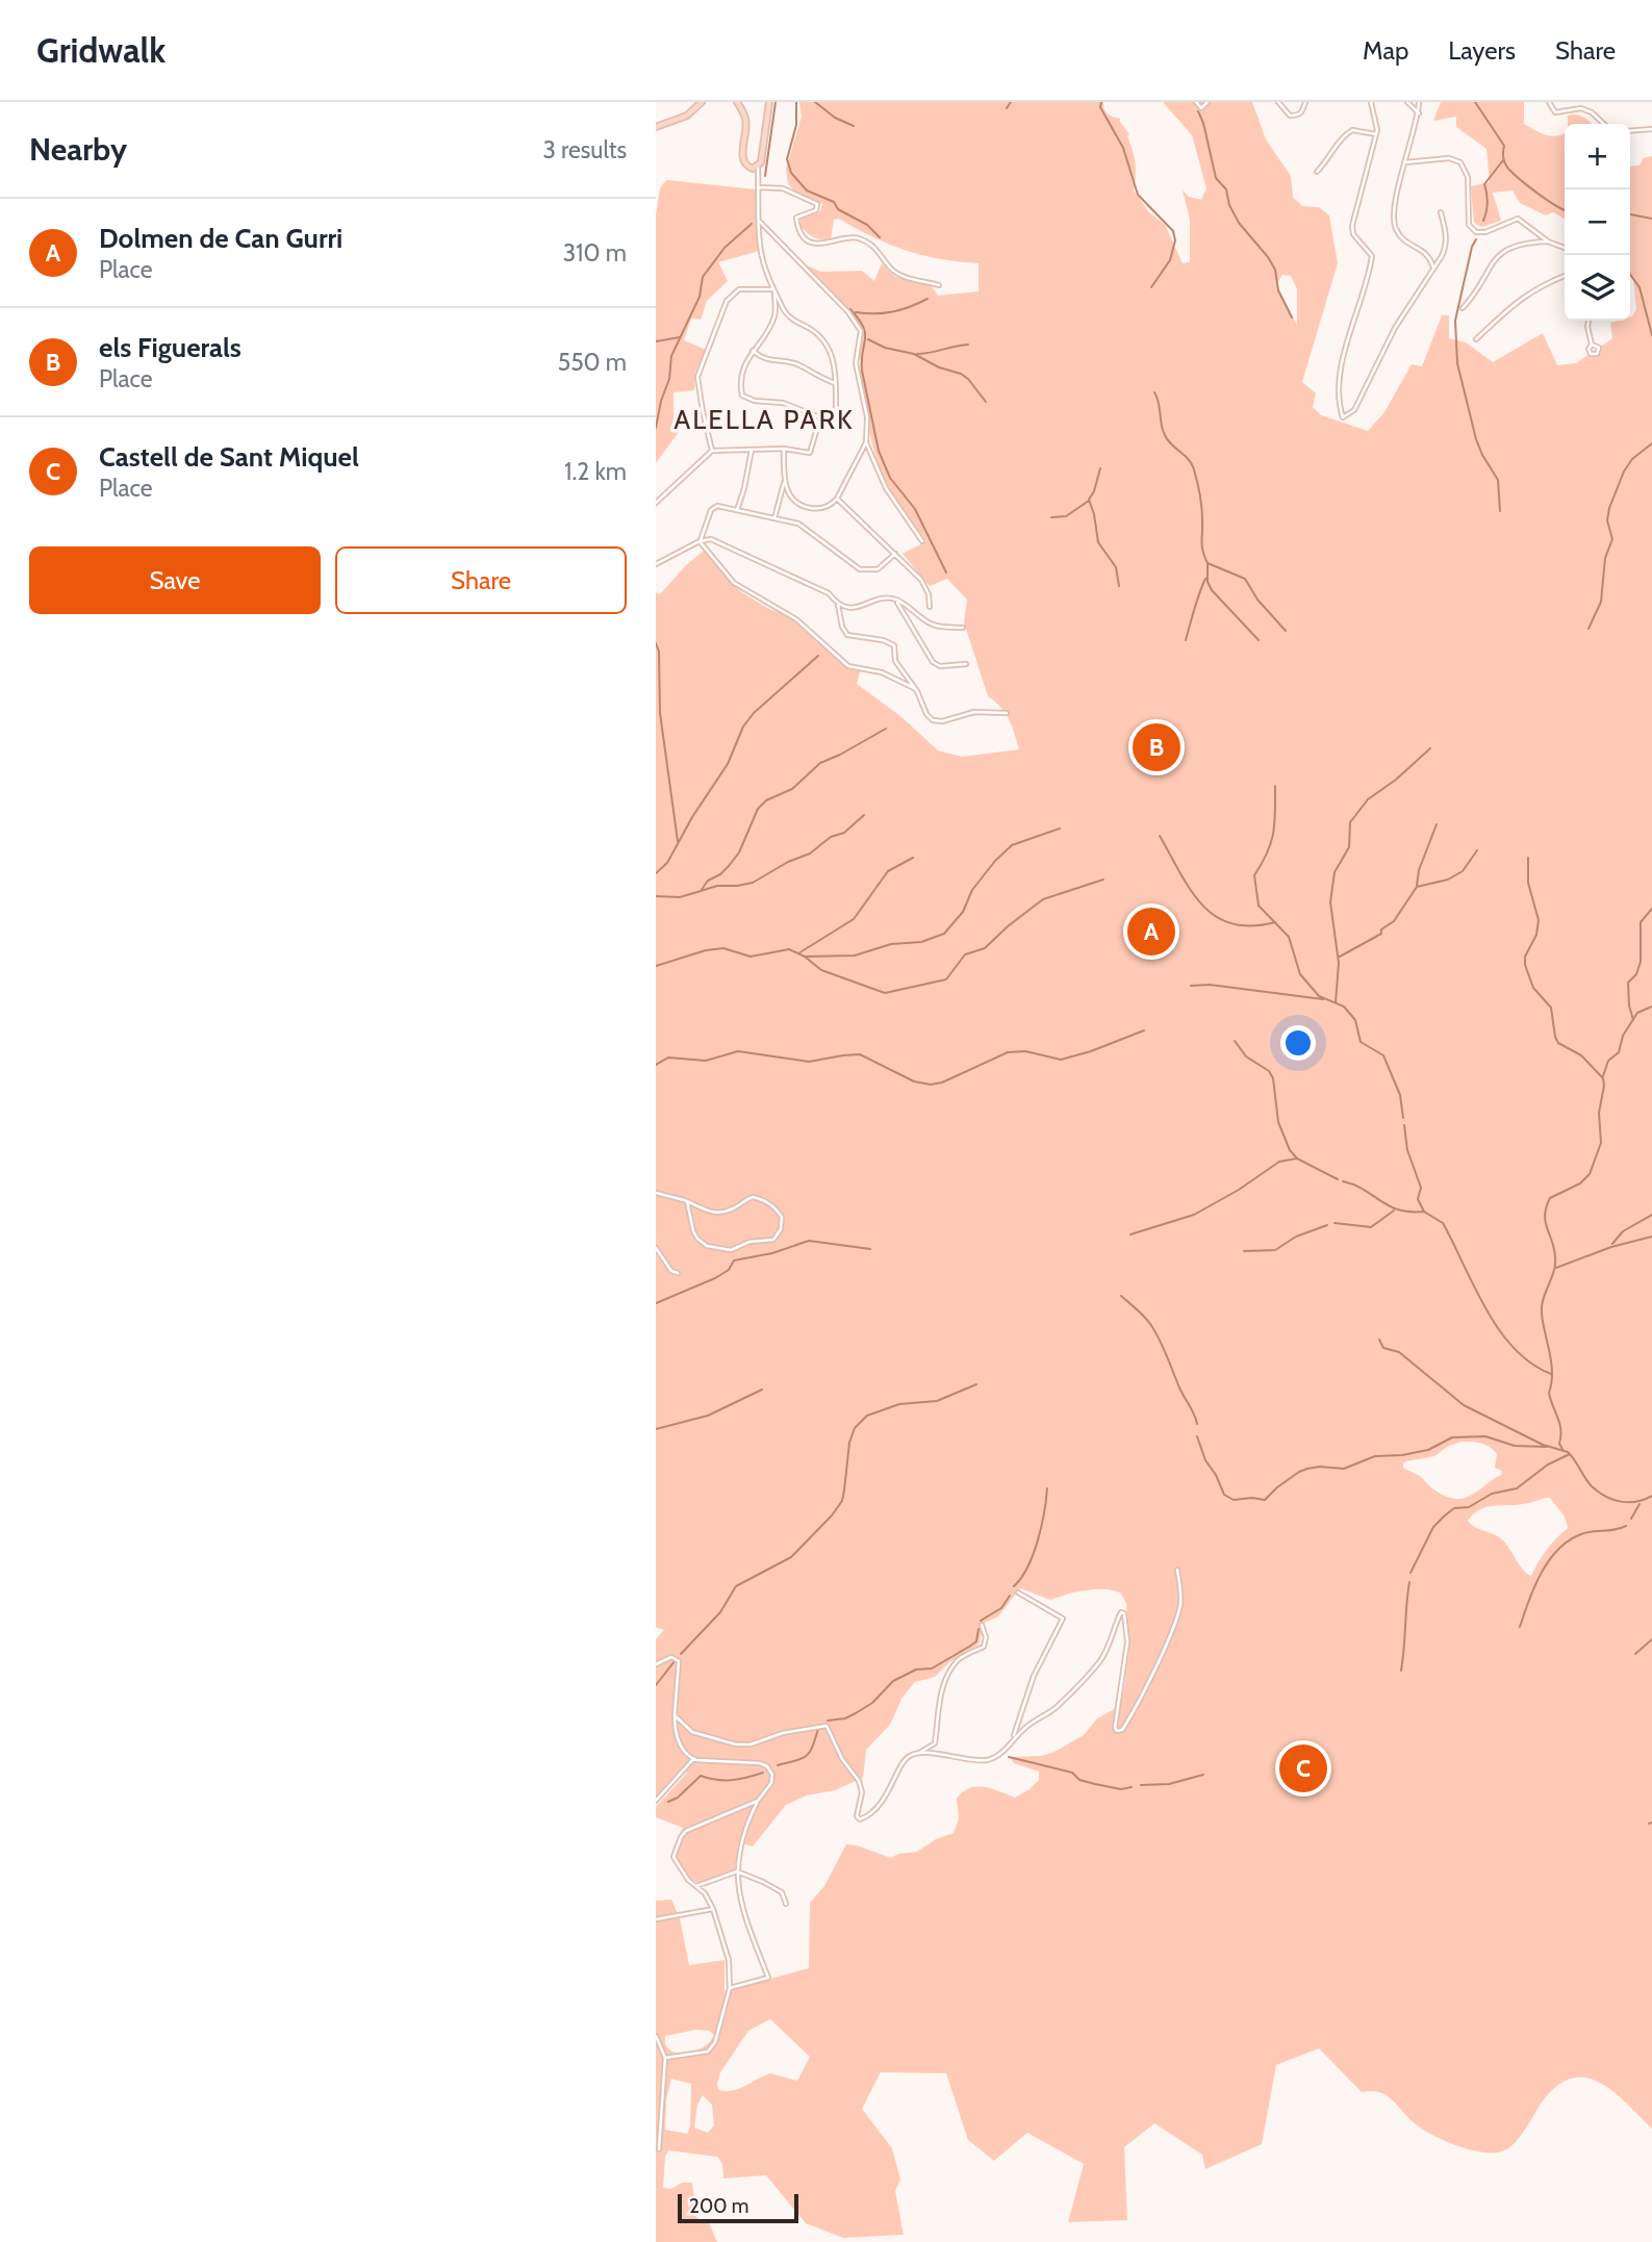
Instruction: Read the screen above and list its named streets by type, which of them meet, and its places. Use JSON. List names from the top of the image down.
{
  "districts": ["ALELLA PARK"],
  "scale_bar": "200 m",
  "page": {
    "header": "Gridwalk",
    "nav": ["Map", "Layers", "Share"],
    "heading": ["Nearby", "3 results"],
    "map_buttons": ["+", "−"],
    "list": [
      {
        "mark": "A",
        "name": "Dolmen de Can Gurri",
        "note": "Place",
        "value": "310 m"
      },
      {
        "mark": "B",
        "name": "els Figuerals",
        "note": "Place",
        "value": "550 m"
      },
      {
        "mark": "C",
        "name": "Castell de Sant Miquel",
        "note": "Place",
        "value": "1.2 km"
      }
    ],
    "buttons": ["Save", "Share"],
    "pins": ["B", "A", "C"],
    "scale": "200 m"
  }
}
